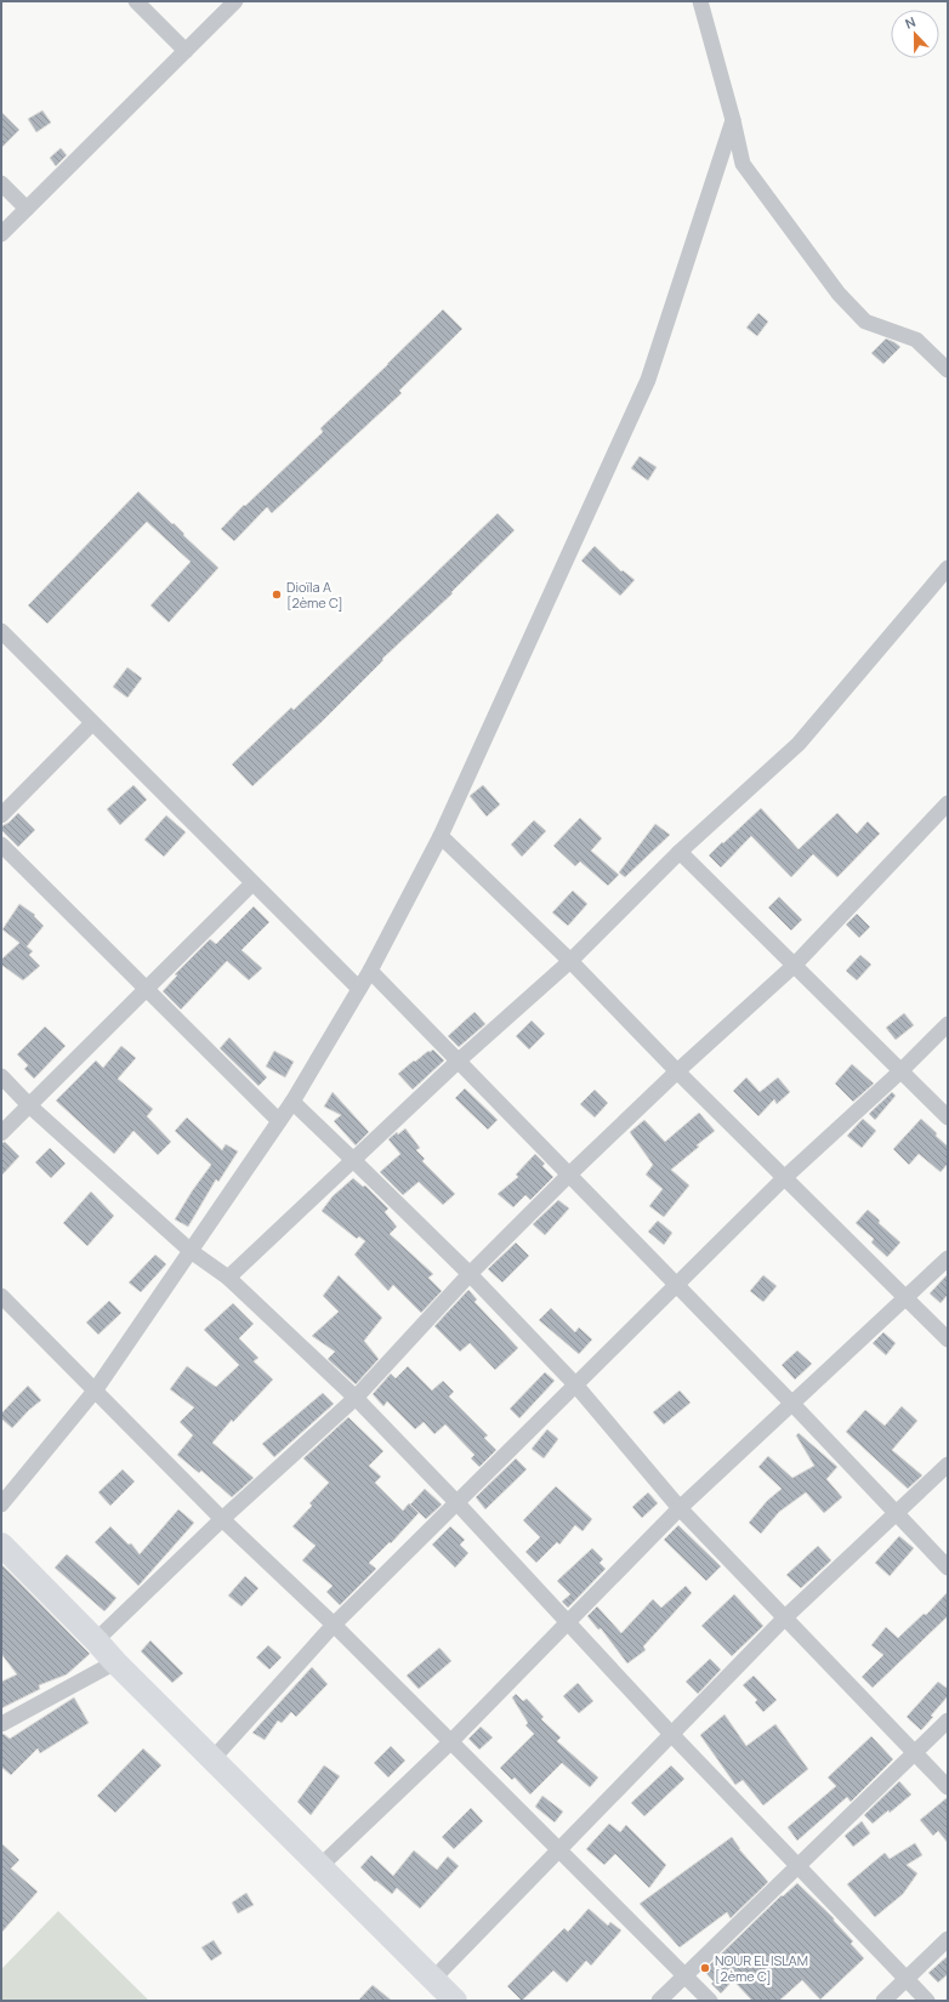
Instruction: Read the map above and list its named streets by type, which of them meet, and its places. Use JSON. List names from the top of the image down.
{
  "places": ["Dioïla A [2ème C]", "NOUR EL ISLAM [2ème C]"],
  "north": "top"
}
